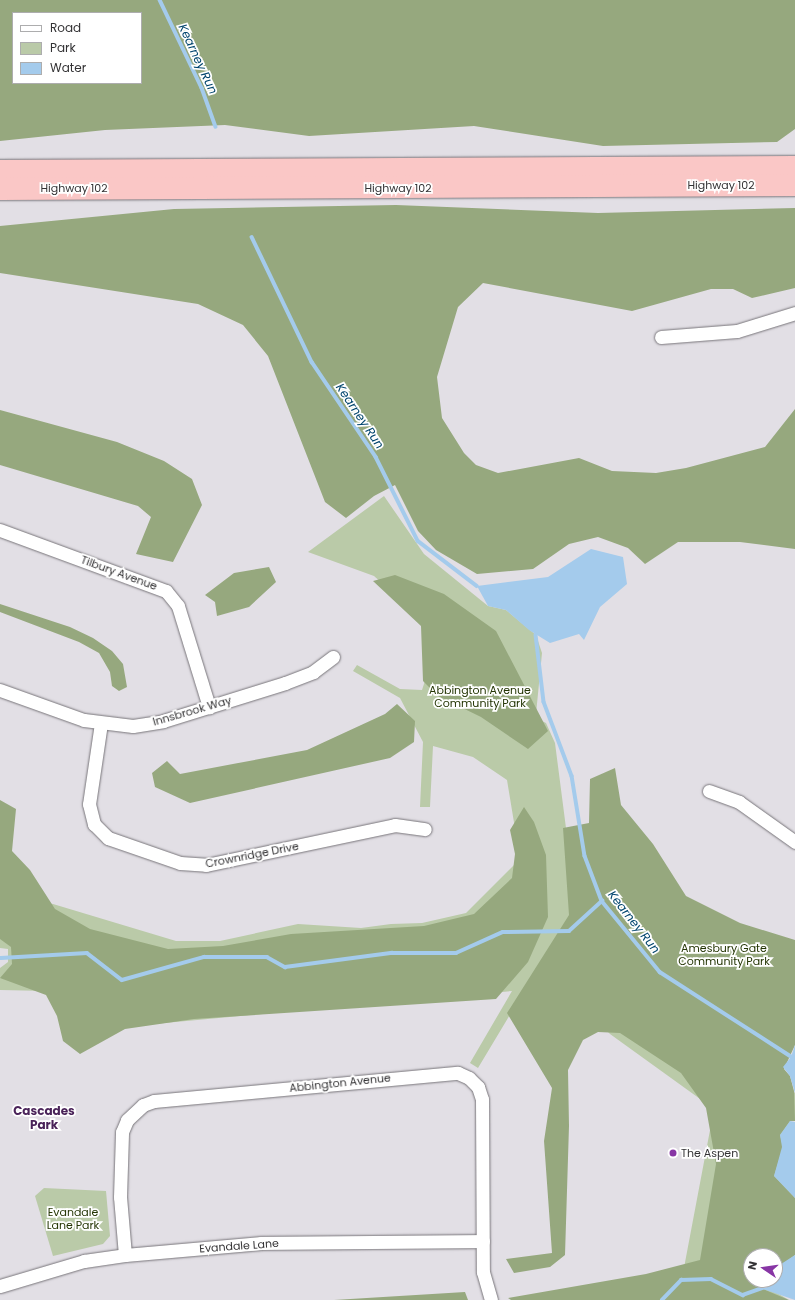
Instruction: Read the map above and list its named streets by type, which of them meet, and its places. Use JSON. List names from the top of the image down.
{
  "streets": {
    "highway": ["Highway 102"],
    "street": [
      "Tilbury Avenue",
      "Innsbrook Way",
      "Crownridge Drive",
      "Abbington Avenue",
      "Evandale Lane"
    ]
  },
  "crossings": [
    ["Tilbury Avenue", "Innsbrook Way"],
    ["Innsbrook Way", "Crownridge Drive"],
    ["Abbington Avenue", "Evandale Lane"]
  ],
  "districts": ["Cascades Park"],
  "water": ["Kearney Run"],
  "parks": ["Abbington Avenue Community Park", "Amesbury Gate Community Park", "Evandale Lane Park"],
  "places": ["The Aspen"],
  "legend": ["Road", "Park", "Water"],
  "north": "left"
}
